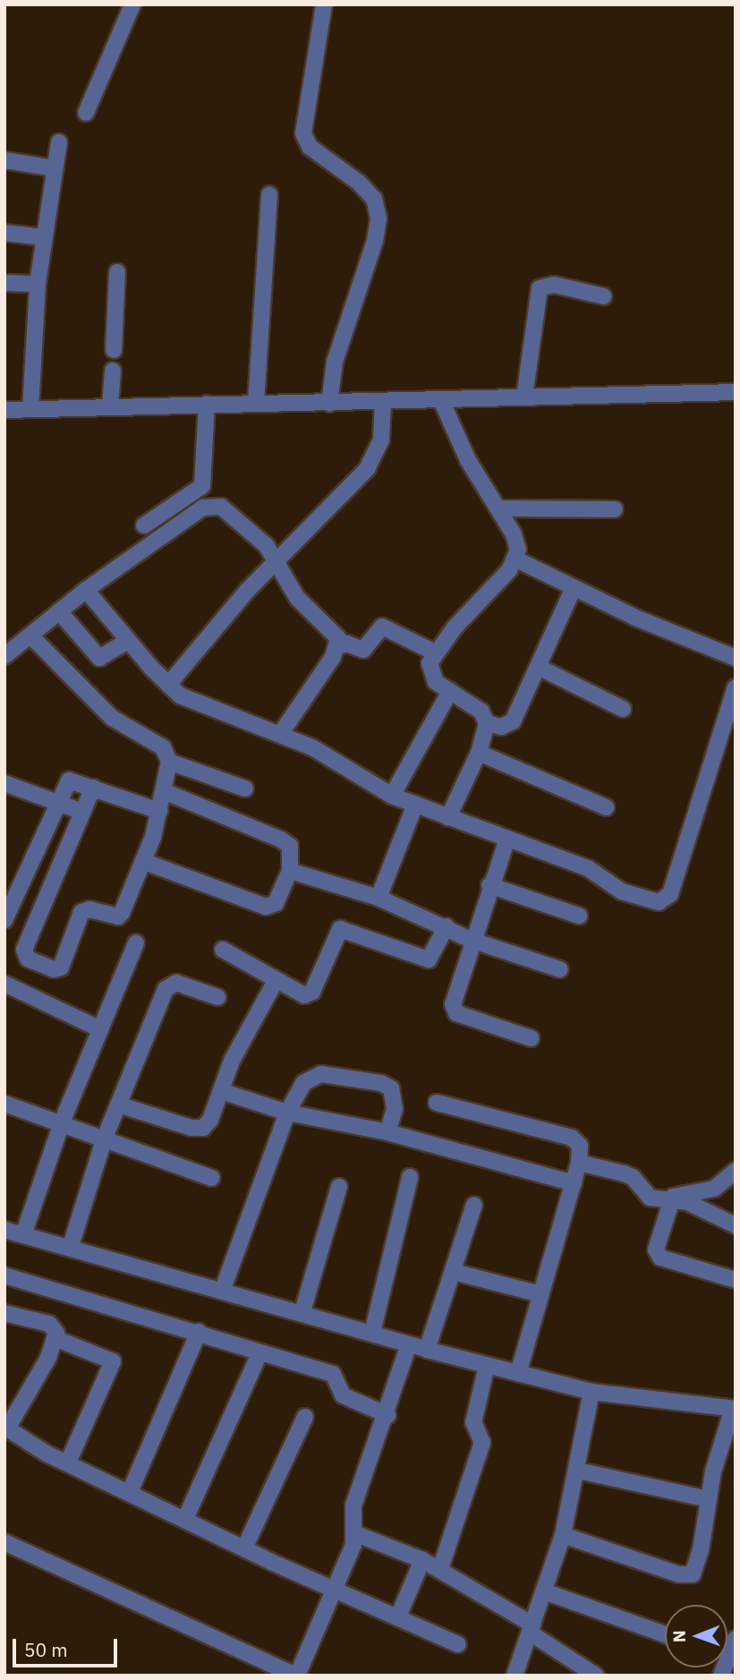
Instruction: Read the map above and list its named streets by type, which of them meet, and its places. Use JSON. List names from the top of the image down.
{
  "scale_bar": "50 m",
  "north": "left"
}
